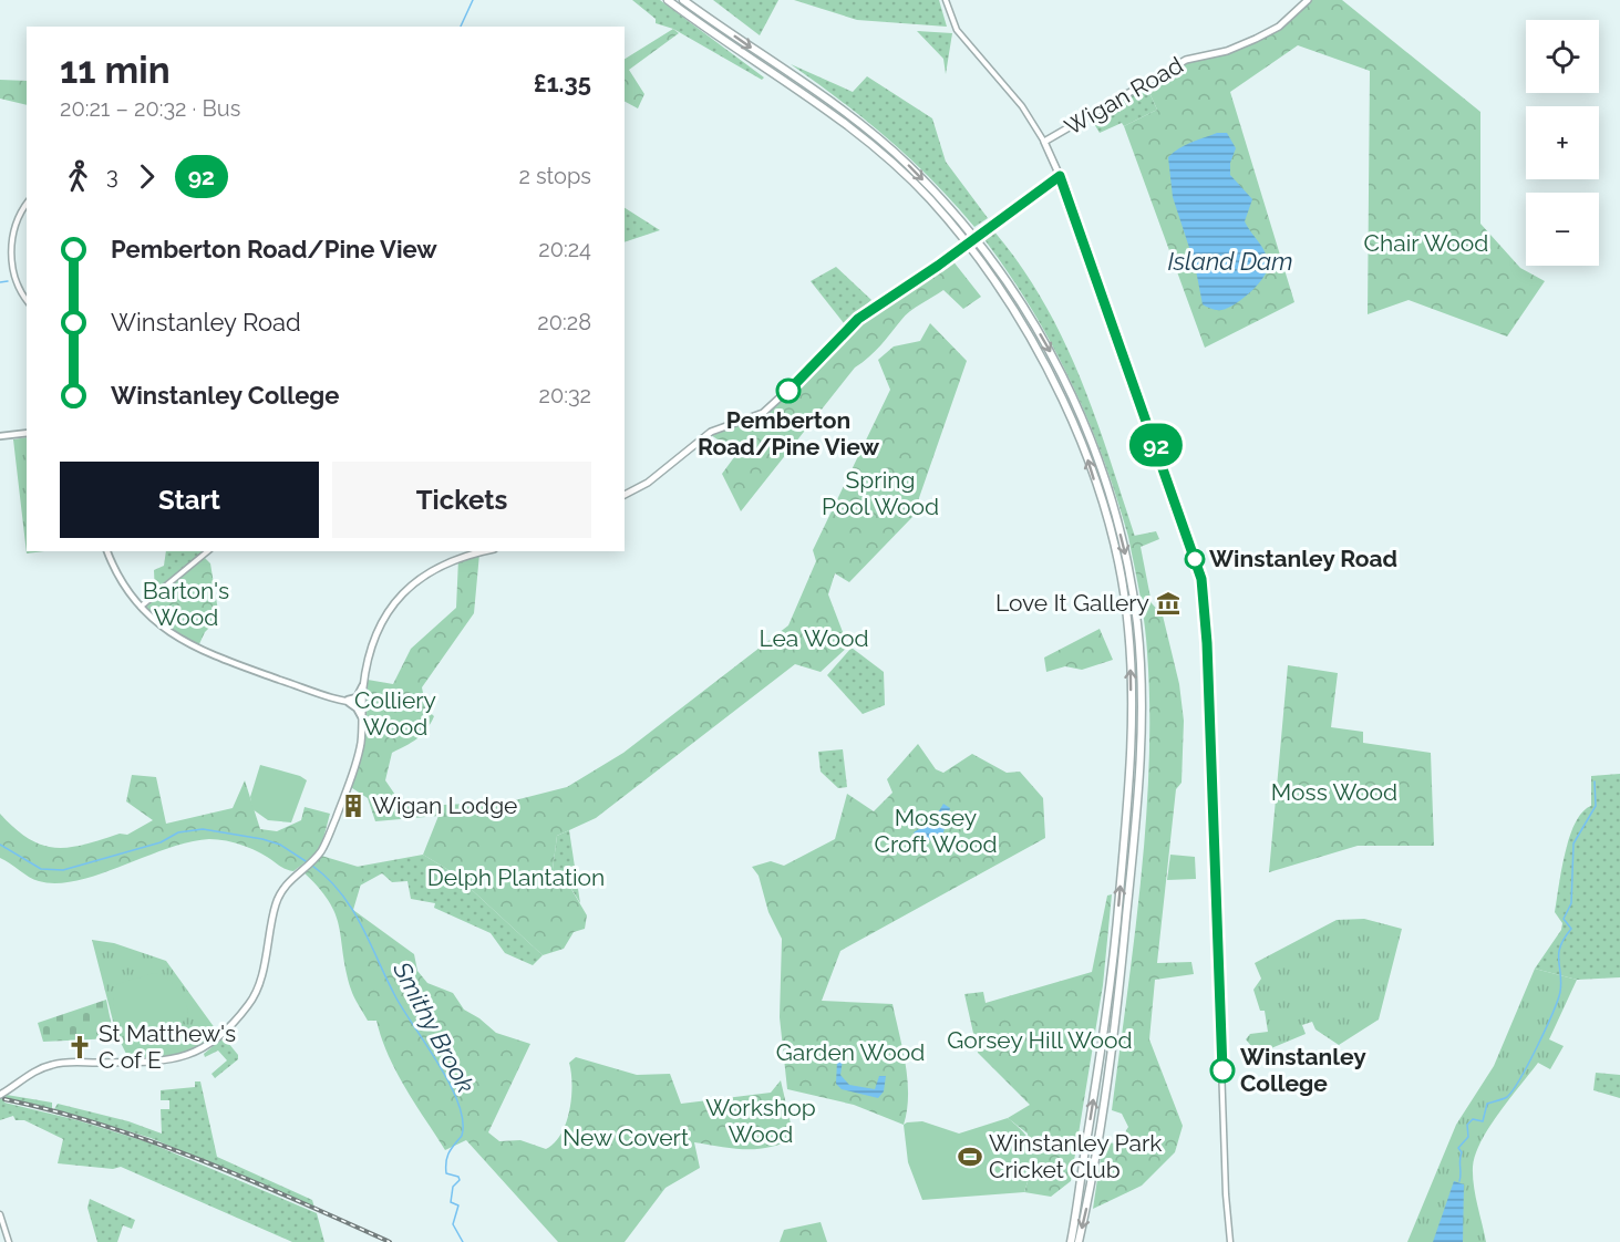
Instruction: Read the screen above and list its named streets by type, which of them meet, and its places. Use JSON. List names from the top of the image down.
{
  "streets": {
    "main road": ["Wigan Road"]
  },
  "water": ["Island Dam", "Smithy Brook"],
  "parks": [
    "Chair Wood",
    "Spring Pool Wood",
    "Barton's Wood",
    "Lea Wood",
    "Colliery Wood",
    "Moss Wood",
    "Mossey Croft Wood",
    "Delph Plantation",
    "Gorsey Hill Wood",
    "Garden Wood",
    "Workshop Wood",
    "New Covert"
  ],
  "places": {
    "other": ["Pemberton Road/Pine View", "Winstanley Road", "Winstanley College"],
    "museum": ["Love It Gallery"],
    "building": ["Wigan Lodge"],
    "church": ["St Matthew's C of E"],
    "sports": ["Winstanley Park Cricket Club"]
  },
  "lines": ["bus line 92"],
  "page": {
    "on_map": "92",
    "map_buttons": ["+", "−"],
    "heading": ["11 min", "20:21 – 20:32 · Bus", "£1.35"],
    "legs": ["3", "92", "2 stops"],
    "list": [
      {
        "name": "Pemberton Road/Pine View",
        "value": "20:24"
      },
      {
        "name": "Winstanley Road",
        "value": "20:28"
      },
      {
        "name": "Winstanley College",
        "value": "20:32"
      }
    ],
    "buttons": ["Start", "Tickets"]
  }
}
